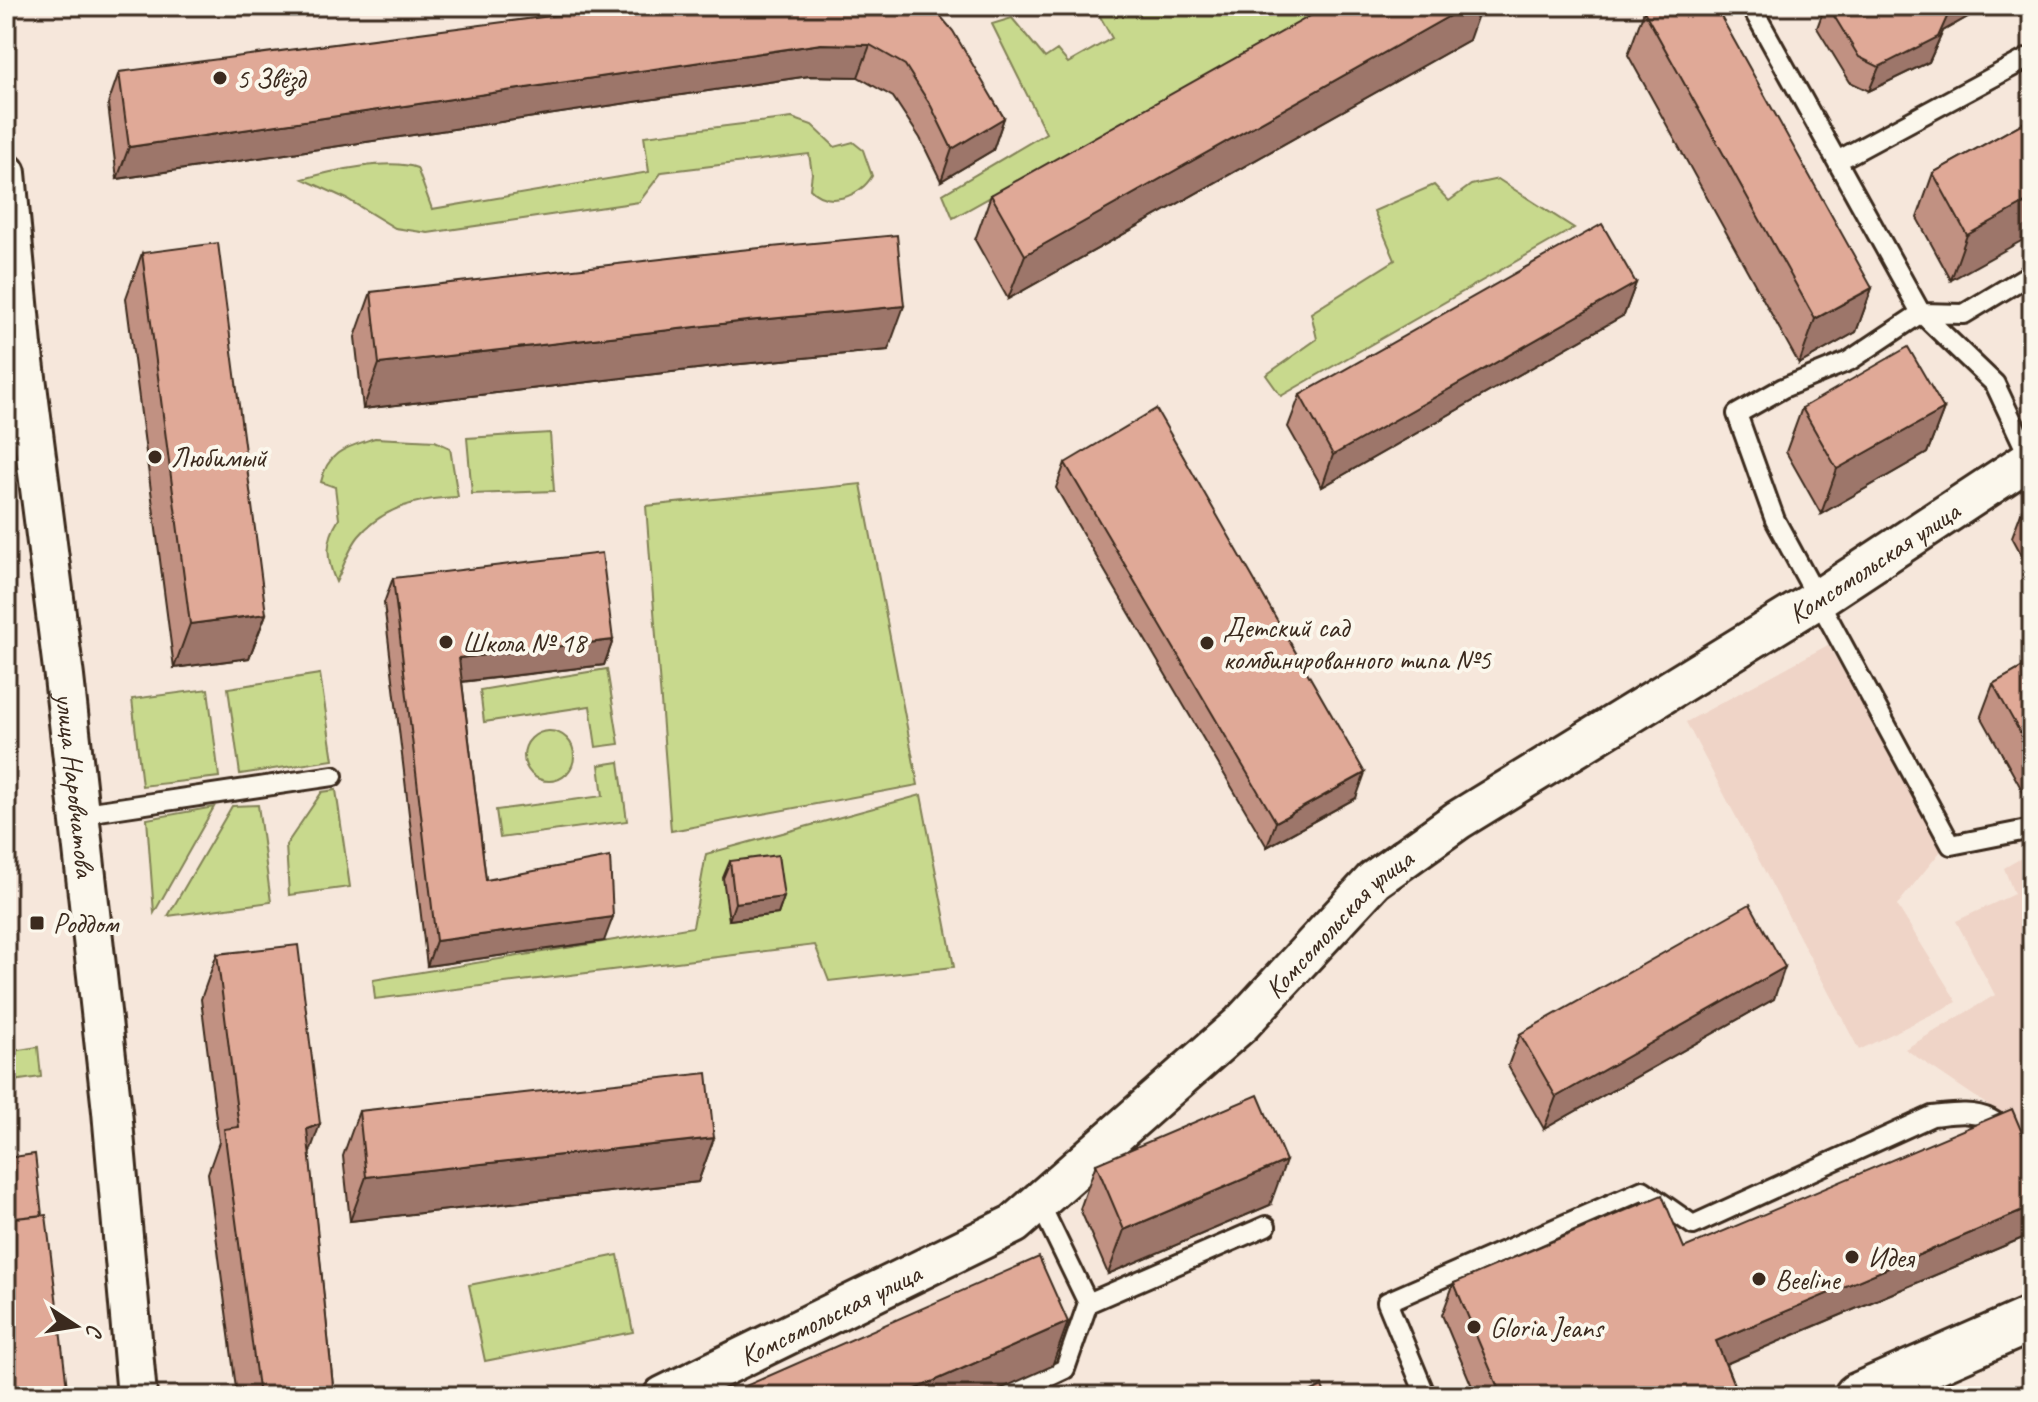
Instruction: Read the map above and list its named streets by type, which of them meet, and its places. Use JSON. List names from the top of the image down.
{
  "streets": {
    "street": ["Комсомольская улица", "улица Наровчатова"]
  },
  "places": {
    "other": [
      "5 Звёзд",
      "Любимый",
      "Школа № 18",
      "Детский сад комбинированного типа №5",
      "Идея",
      "Beeline",
      "Gloria Jeans"
    ],
    "transit": ["Роддом"]
  },
  "north": "right"
}
